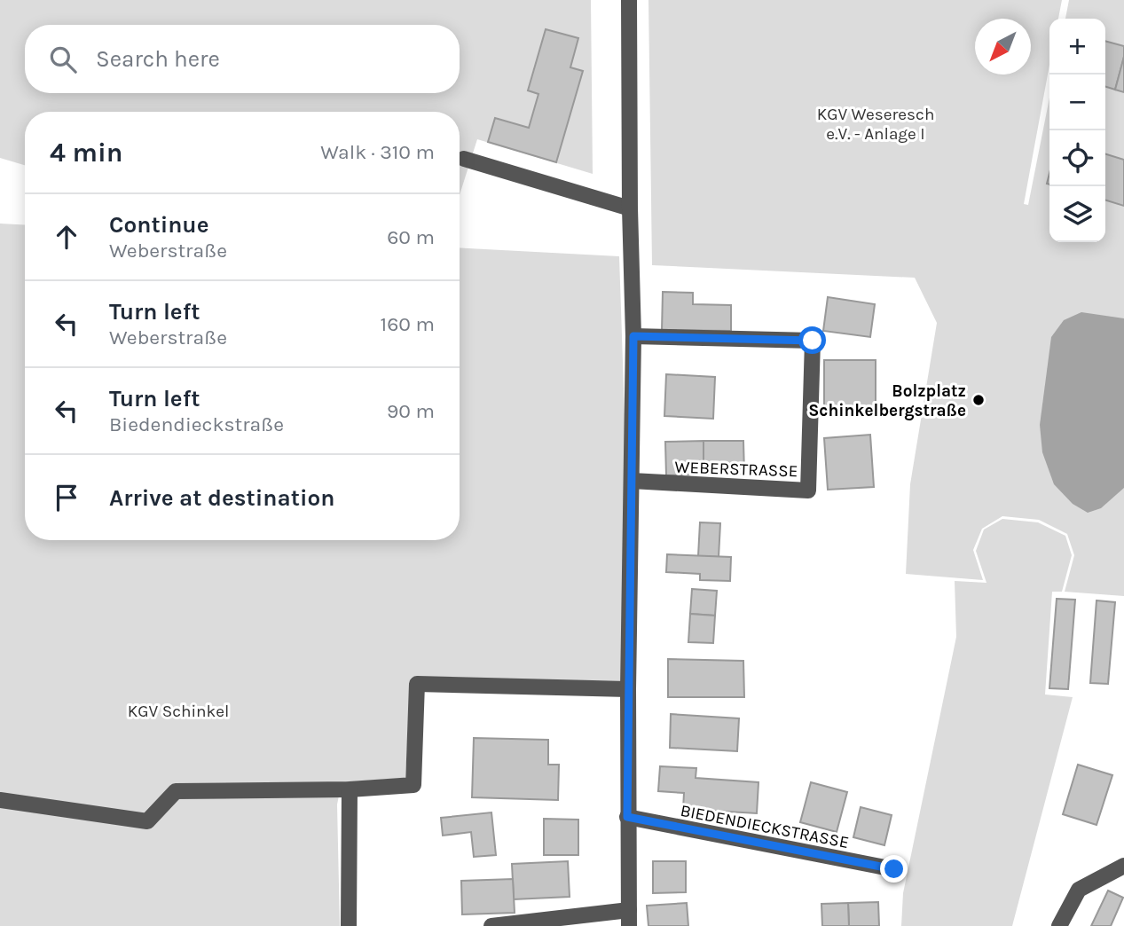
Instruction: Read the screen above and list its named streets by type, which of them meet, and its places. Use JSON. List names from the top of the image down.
{
  "streets": {
    "street": ["WEBERSTRASSE", "BIEDENDIECKSTRASSE"]
  },
  "parks": ["KGV Weseresch e.V. - Anlage I", "KGV Schinkel"],
  "places": ["Bolzplatz Schinkelbergstraße"],
  "north": "bottom left",
  "page": {
    "map_buttons": ["+", "−"],
    "search": "Search here",
    "heading": ["4 min", "Walk · 310 m"],
    "list": [
      ["Continue", "Weberstraße", "60 m"],
      ["Turn left", "Weberstraße", "160 m"],
      ["Turn left", "Biedendieckstraße", "90 m"],
      "Arrive at destination"
    ]
  }
}
